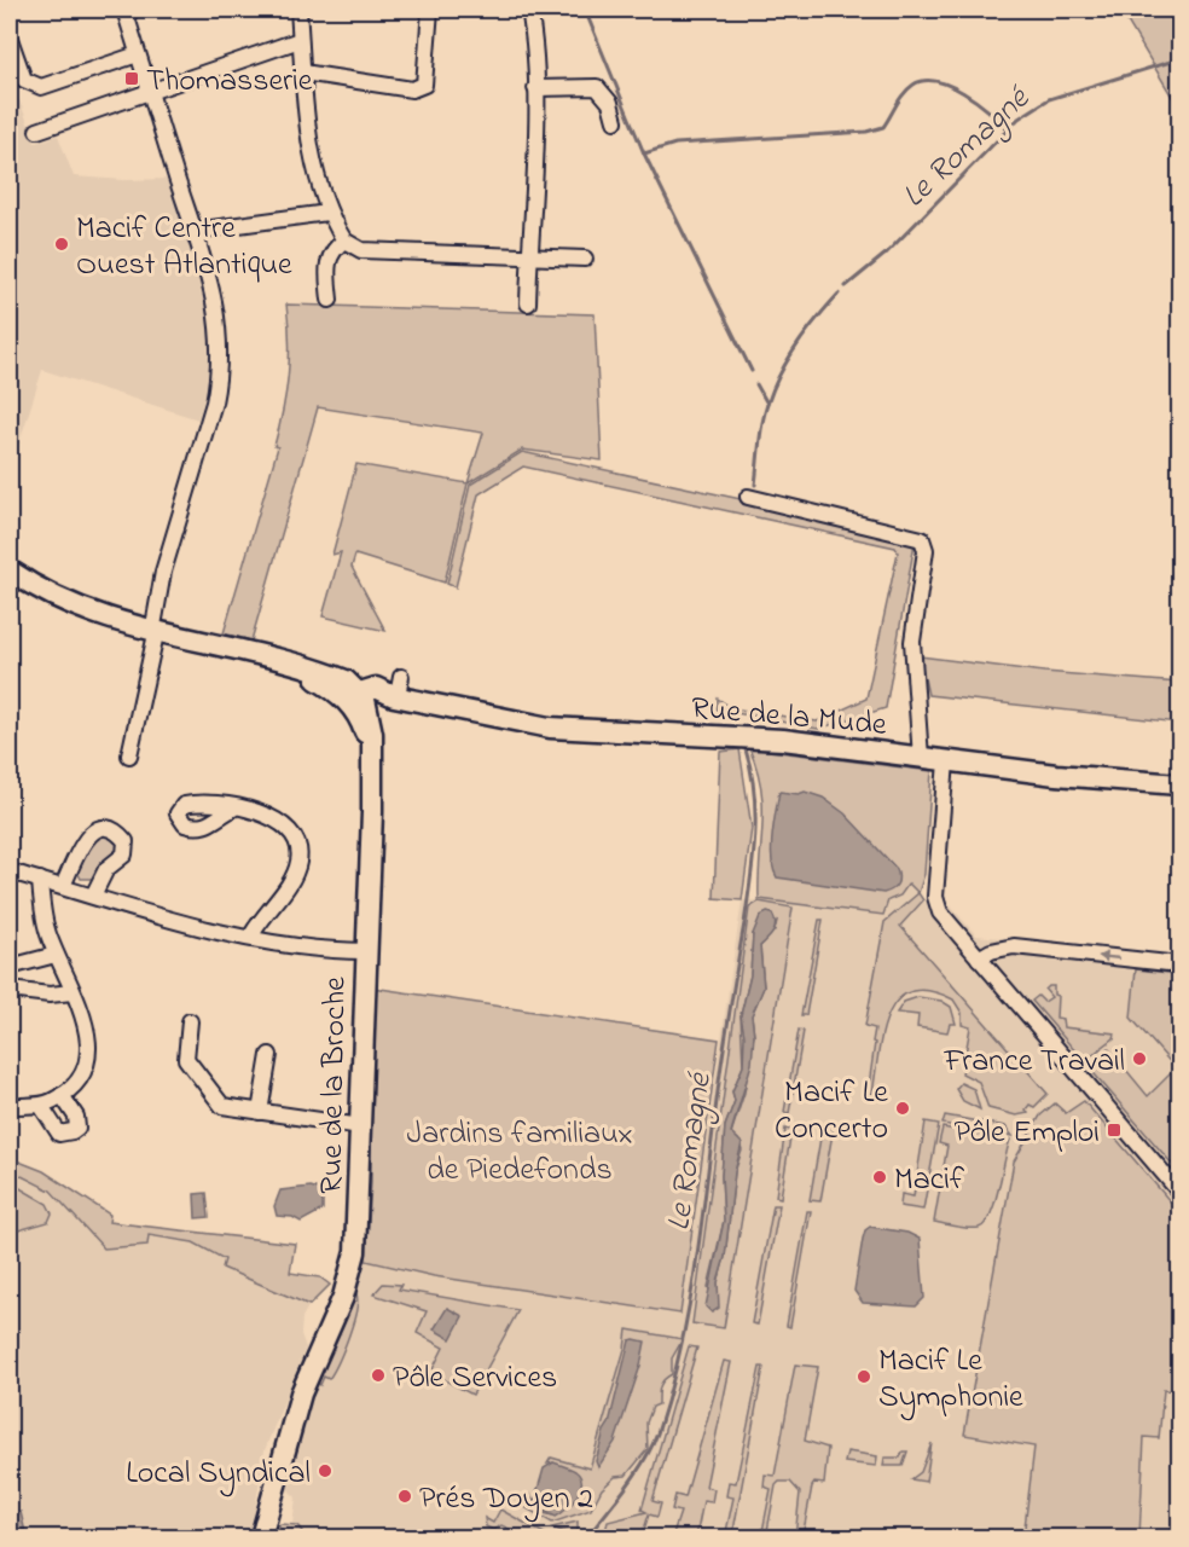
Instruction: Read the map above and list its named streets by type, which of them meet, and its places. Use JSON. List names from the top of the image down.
{
  "streets": {
    "street": ["Rue de la Mude", "Rue de la Broche"]
  },
  "crossings": [
    ["Rue de la Mude", "Rue de la Broche"]
  ],
  "water": ["Le Romagné"],
  "parks": ["Jardins familiaux de Piedefonds"],
  "places": {
    "transit": ["Thomasserie", "Pôle Emploi"],
    "other": [
      "Macif Centre Ouest Atlantique",
      "France Travail",
      "Macif Le Concerto",
      "Macif",
      "Pôle Services",
      "Macif Le Symphonie",
      "Local Syndical",
      "Prés Doyen 2"
    ]
  }
}
